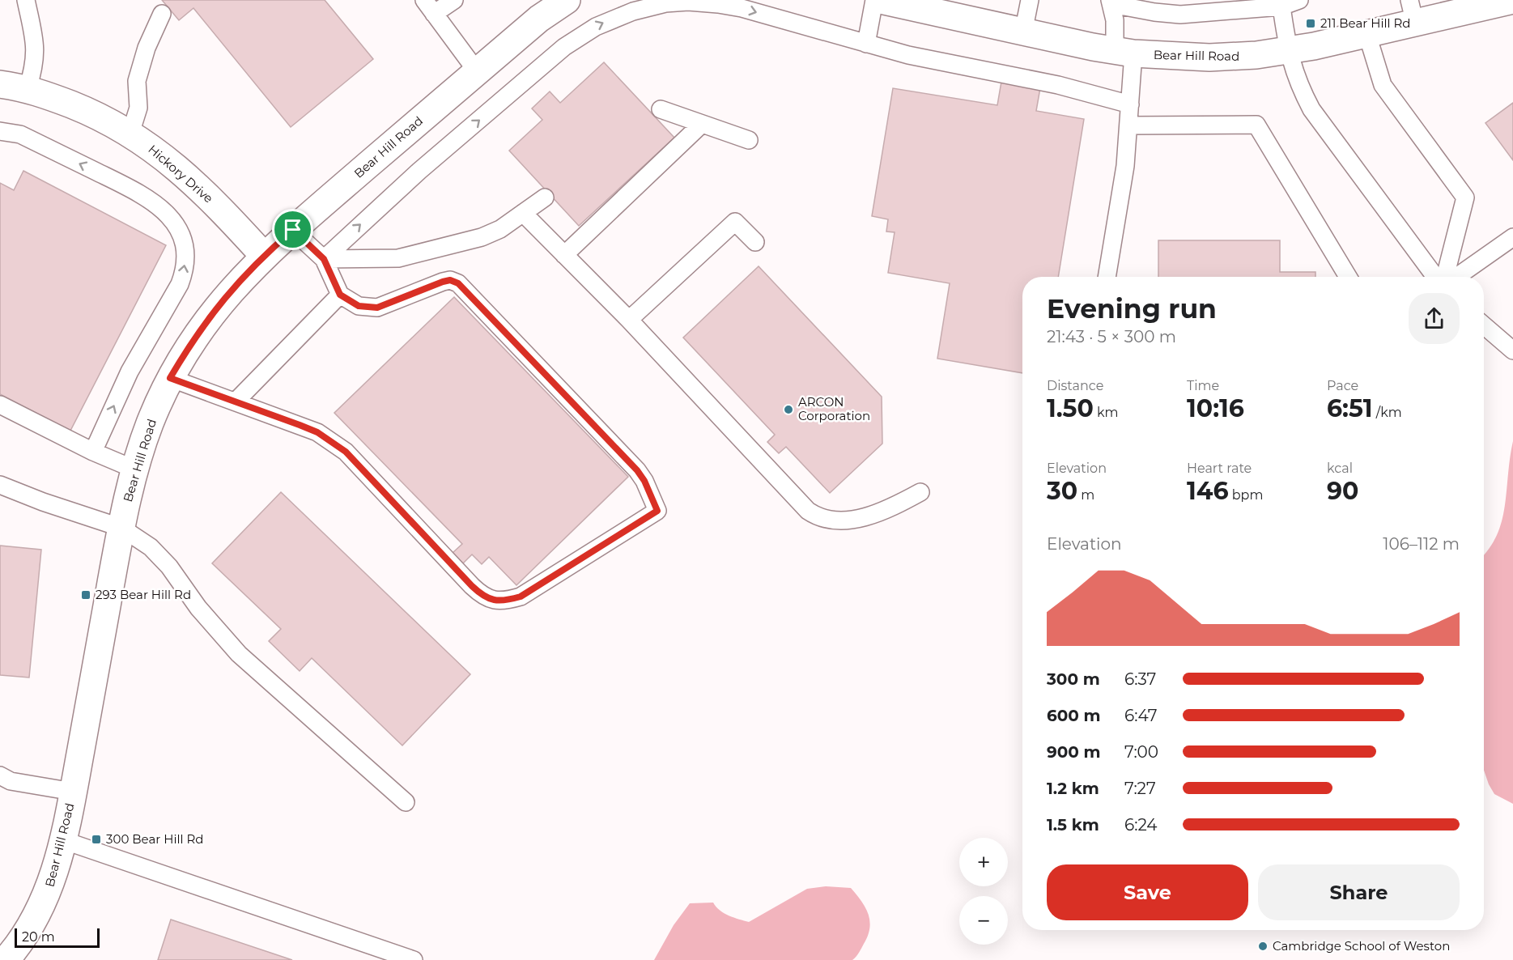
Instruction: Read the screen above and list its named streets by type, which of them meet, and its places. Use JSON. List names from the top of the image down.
{
  "streets": {
    "street": ["Bear Hill Road", "Hickory Drive"]
  },
  "crossings": [
    ["Bear Hill Road", "Hickory Drive"]
  ],
  "places": {
    "transit": ["211 Bear Hill Rd", "293 Bear Hill Rd", "300 Bear Hill Rd"],
    "other": ["ARCON Corporation", "Cambridge School of Weston"]
  },
  "scale_bar": "20 m",
  "page": {
    "heading": ["Evening run", "21:43 · 5 × 300 m"],
    "stats": [
      ["Distance", "1.50 km"],
      ["Time", "10:16"],
      ["Pace", "6:51 /km"],
      ["Elevation", "30 m"],
      ["Heart rate", "146 bpm"],
      ["kcal", "90"]
    ],
    "chart": ["Elevation", "106–112 m"],
    "list": [
      {
        "name": "300 m",
        "note": "6:37"
      },
      {
        "name": "600 m",
        "note": "6:47"
      },
      {
        "name": "900 m",
        "note": "7:00"
      },
      {
        "name": "1.2 km",
        "note": "7:27"
      },
      {
        "name": "1.5 km",
        "note": "6:24"
      }
    ],
    "map_buttons": ["+", "−"],
    "buttons": ["Save", "Share"],
    "scale": "20 m"
  }
}
